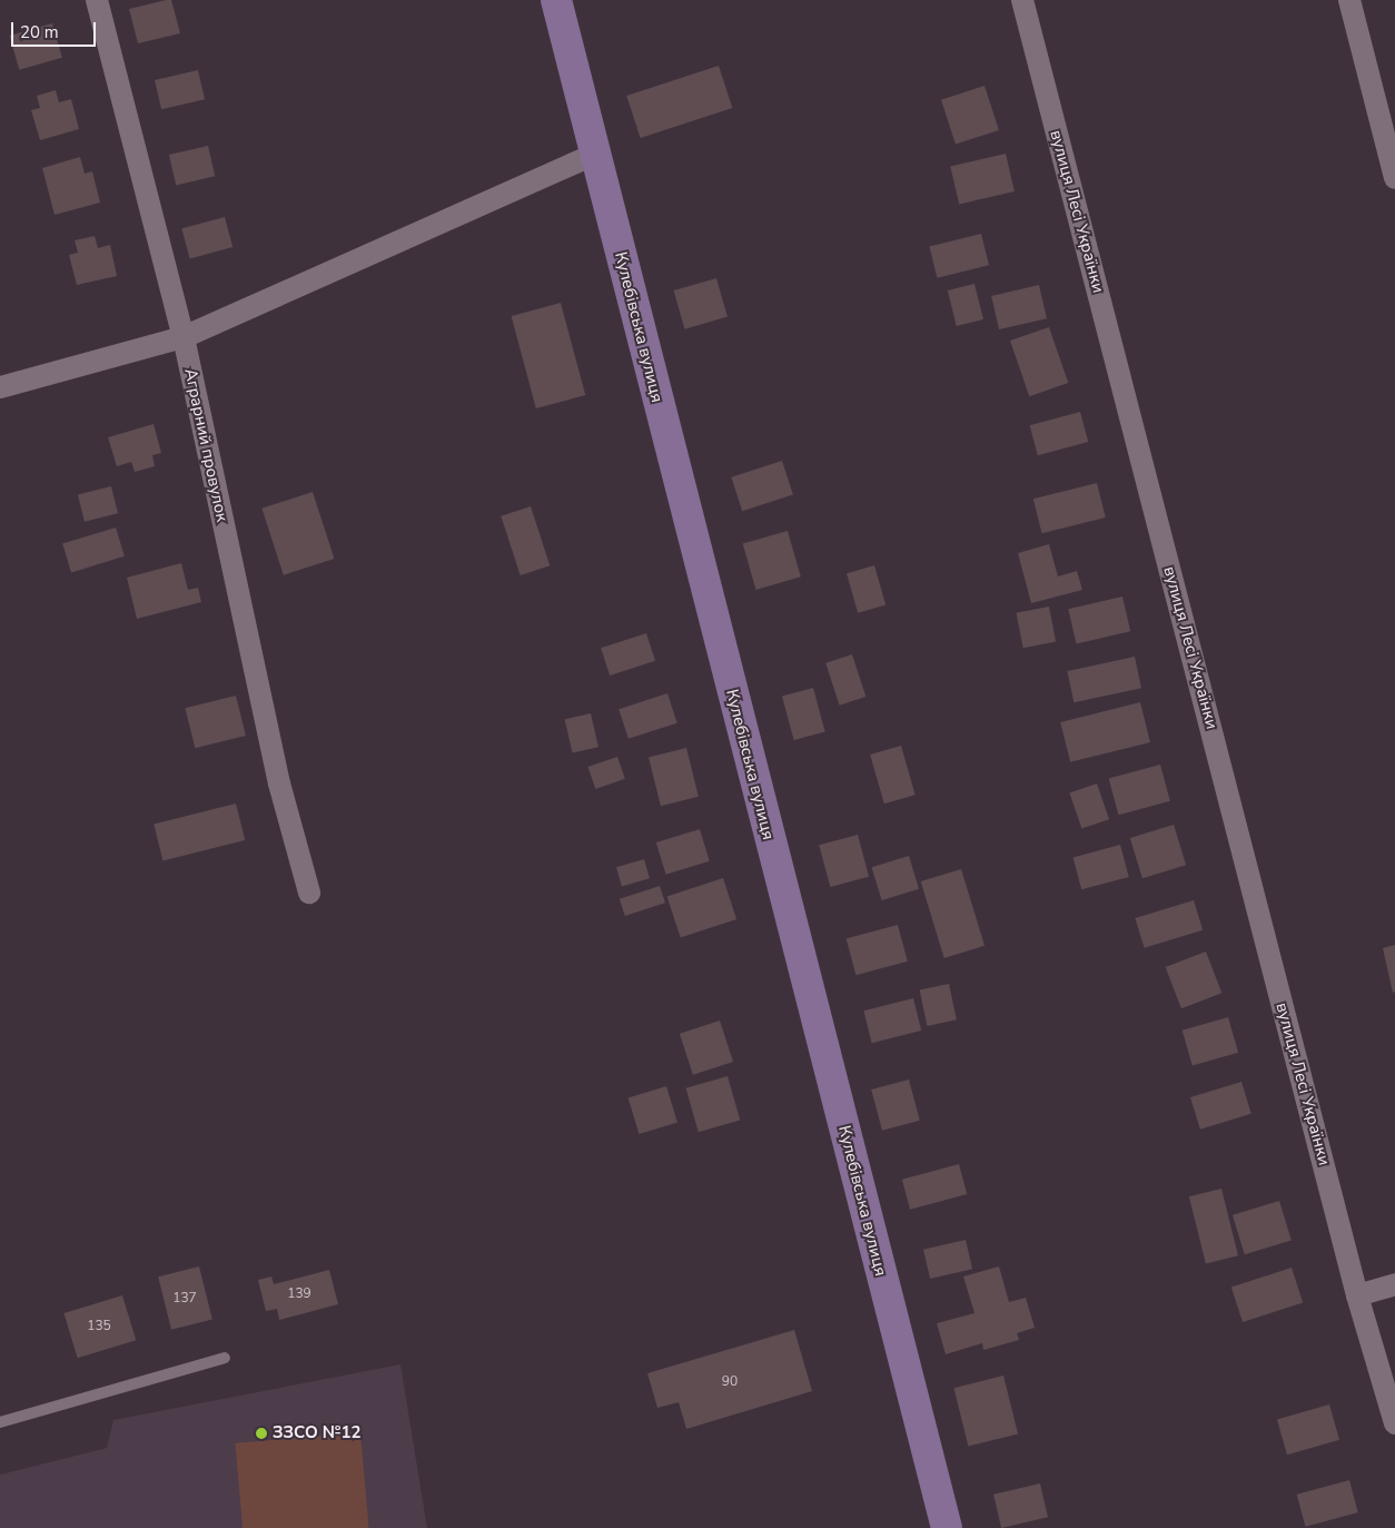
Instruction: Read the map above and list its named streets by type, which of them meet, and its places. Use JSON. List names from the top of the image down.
{
  "streets": {
    "street": ["вулиця Лесі Українки", "Кулебівська вулиця", "Аграрний провулок"]
  },
  "places": ["ЗЗСО №12"],
  "house_numbers": [
    "139",
    "137",
    "135",
    "90"
  ],
  "scale_bar": "20 m"
}
